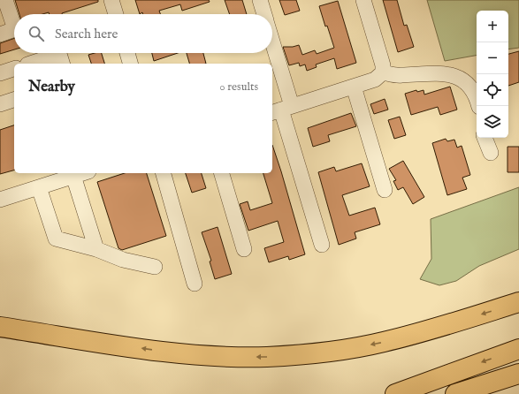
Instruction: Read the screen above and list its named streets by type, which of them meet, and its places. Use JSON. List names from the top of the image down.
{
  "page": {
    "map_buttons": ["+", "−"],
    "search": "Search here",
    "heading": ["Nearby", "0 results"]
  }
}
